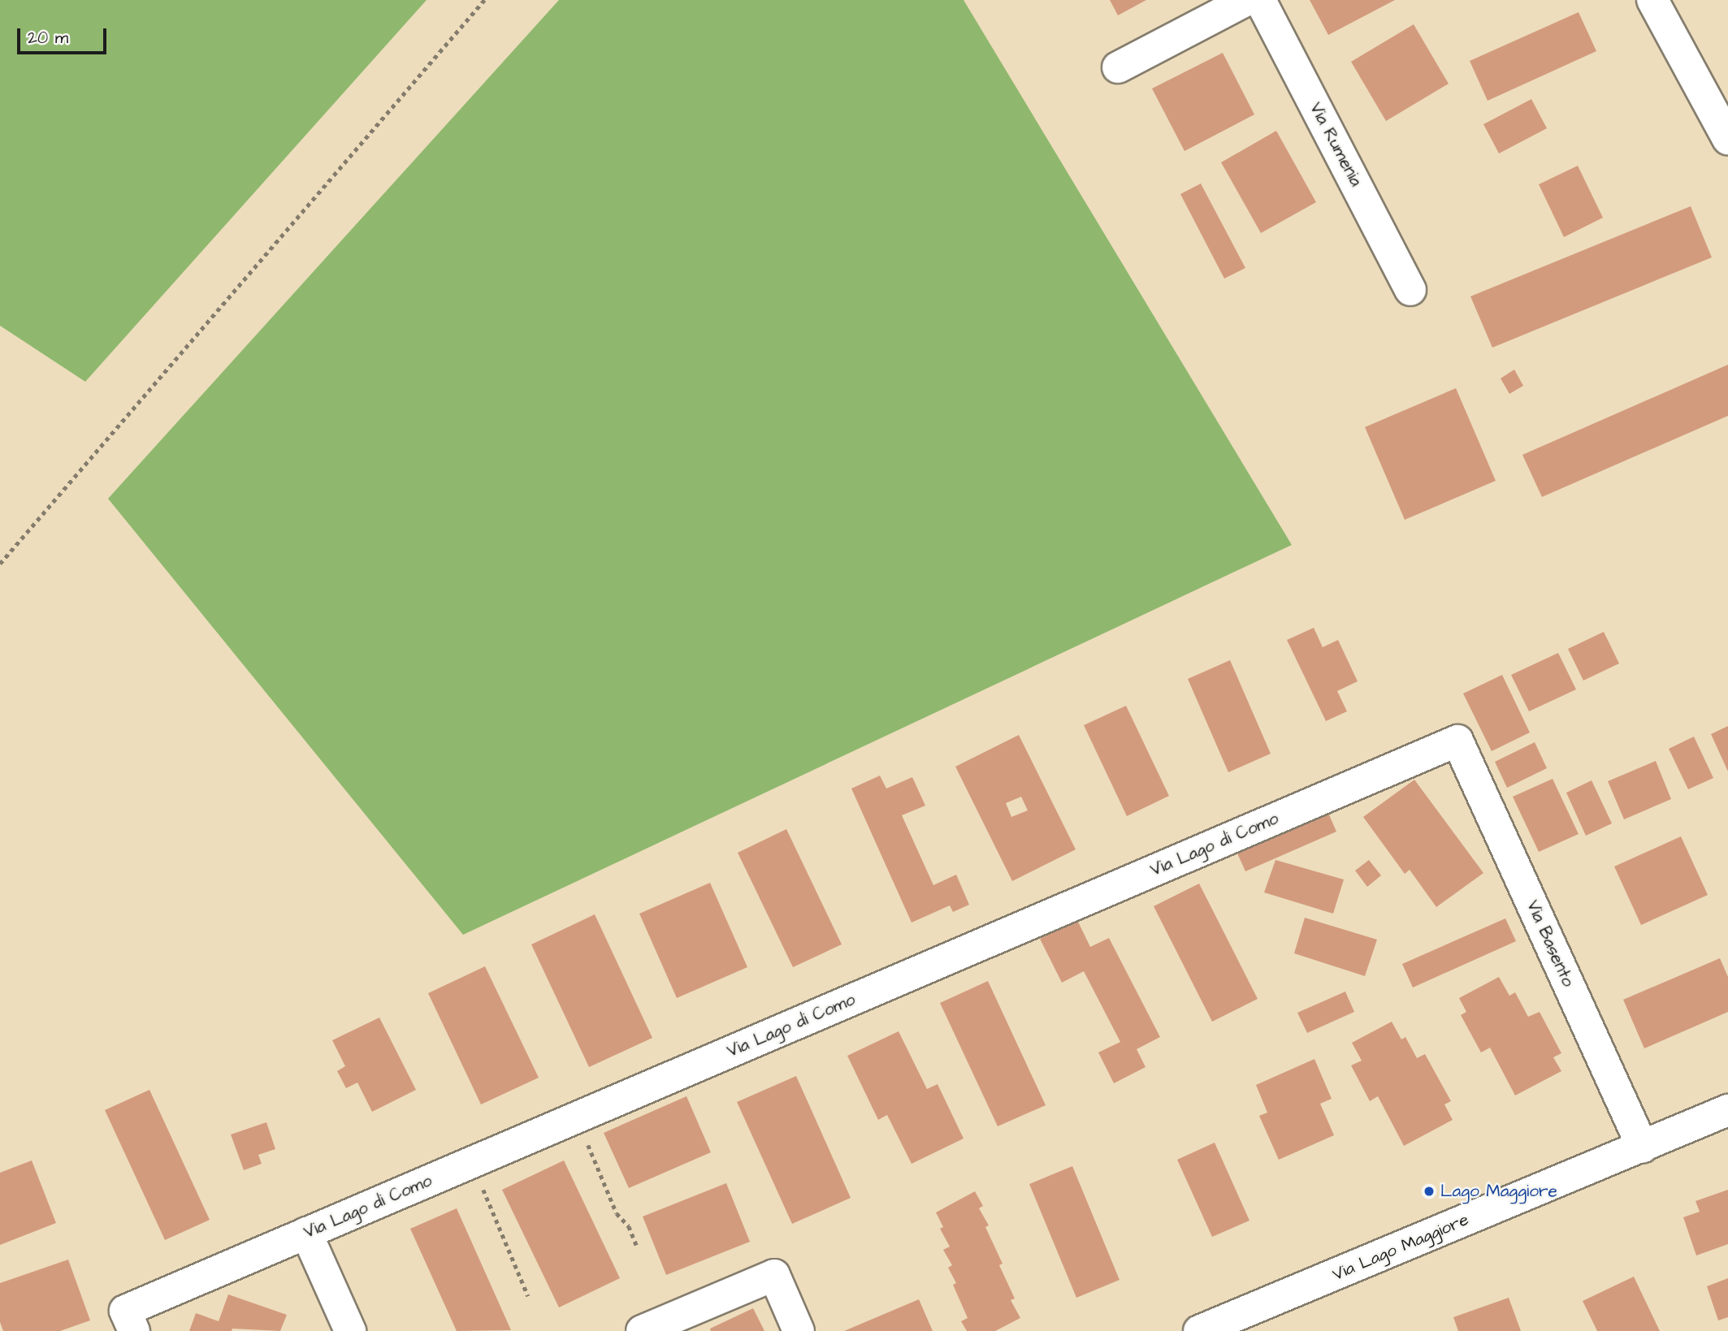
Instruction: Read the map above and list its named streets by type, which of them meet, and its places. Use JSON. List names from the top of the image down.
{
  "streets": {
    "street": [
      "Via Rumenia",
      "Via Lago di Como",
      "Via Basento",
      "Via Lago Maggiore"
    ]
  },
  "crossings": [
    ["Via Lago di Como", "Via Basento"],
    ["Via Basento", "Via Lago Maggiore"]
  ],
  "places": ["Lago Maggiore"],
  "scale_bar": "20 m"
}
